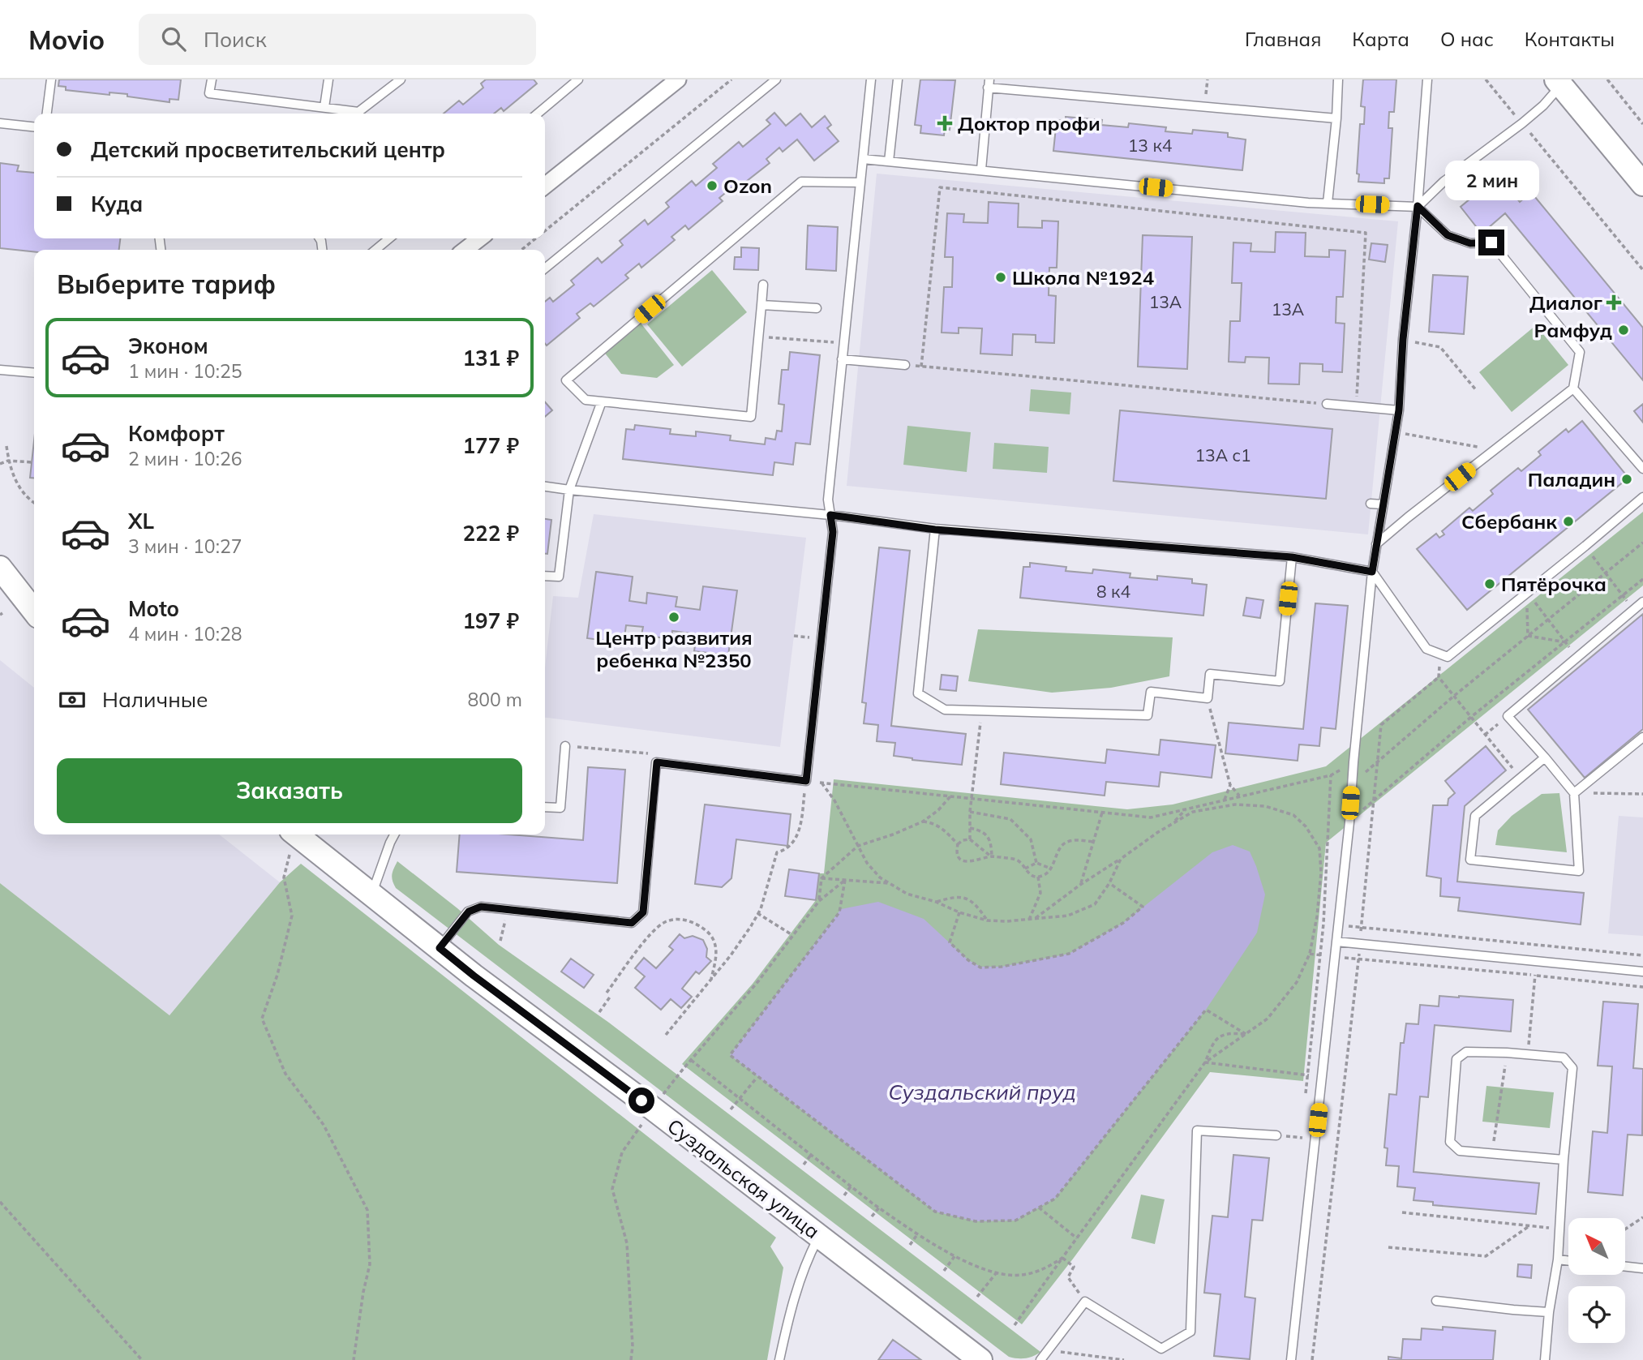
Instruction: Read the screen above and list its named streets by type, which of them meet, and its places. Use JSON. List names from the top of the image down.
{
  "streets": {
    "street": ["Суздальская улица"]
  },
  "water": ["Суздальский пруд"],
  "places": {
    "health": ["Доктор профи", "Диалог"],
    "other": [
      "Ozon",
      "Школа №1924",
      "Рамфуд",
      "Паладин",
      "Сбербанк",
      "Пятёрочка",
      "Центр развития ребенка №2350"
    ]
  },
  "house_numbers": [
    "13 к4",
    "13А",
    "13А",
    "13A c1",
    "8 к4"
  ],
  "north": "top left",
  "page": {
    "header": "Movio",
    "search": "Поиск",
    "nav": [
      "Главная",
      "Карта",
      "О нас",
      "Контакты"
    ],
    "banner": ["Детский просветительский центр", "Куда"],
    "bubble": "2 мин",
    "heading": "Выберите тариф",
    "list": [
      {
        "name": "Эконом",
        "note": "1 мин · 10:25",
        "value": "131 ₽"
      },
      {
        "name": "Комфорт",
        "note": "2 мин · 10:26",
        "value": "177 ₽"
      },
      {
        "name": "XL",
        "note": "3 мин · 10:27",
        "value": "222 ₽"
      },
      {
        "name": "Moto",
        "note": "4 мин · 10:28",
        "value": "197 ₽"
      }
    ],
    "pay": ["Наличные", "800 m"],
    "buttons": "Заказать"
  }
}
